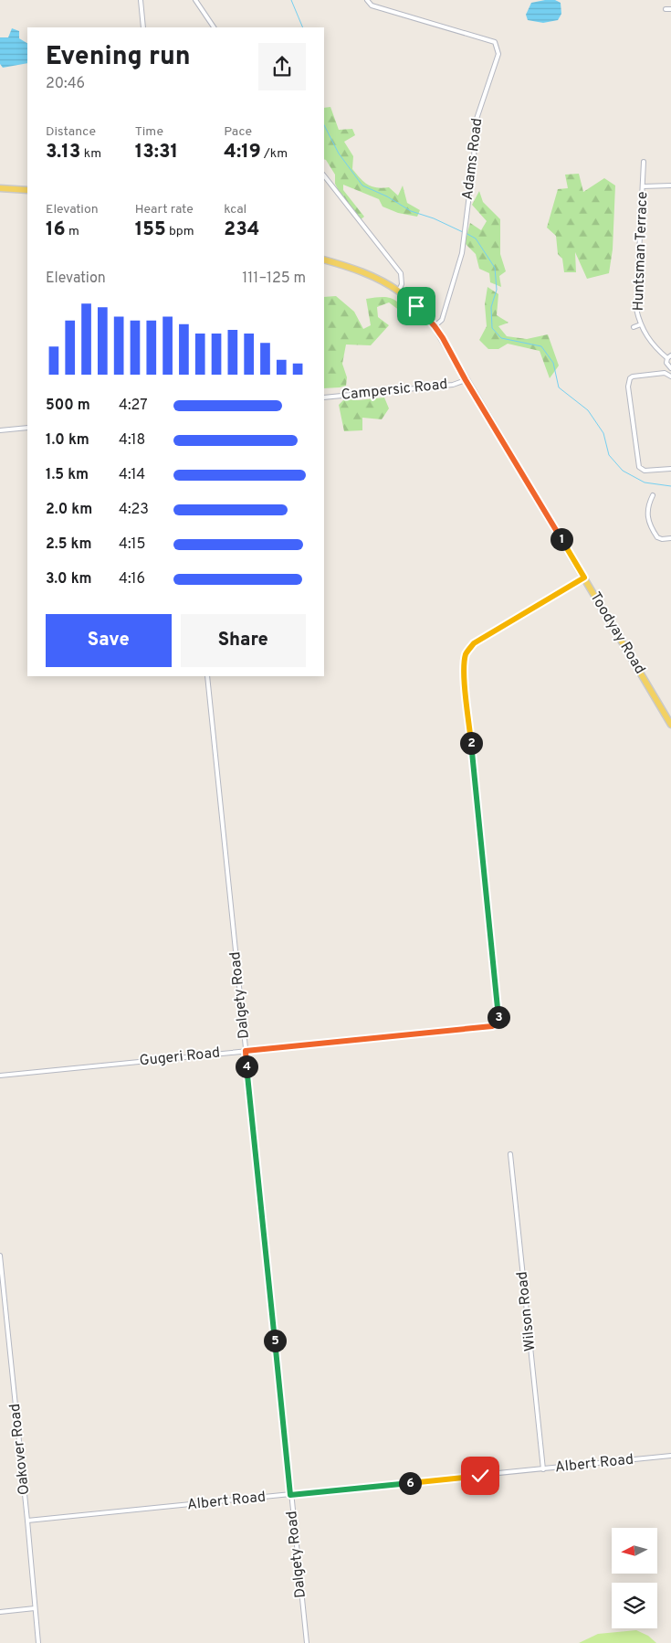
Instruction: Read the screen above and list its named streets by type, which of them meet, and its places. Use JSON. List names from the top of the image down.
{
  "streets": {
    "main road": ["Toodyay Road"],
    "street": [
      "Adams Road",
      "Huntsman Terrace",
      "Campersic Road",
      "Dalgety Road",
      "Gugeri Road",
      "Wilson Road",
      "Oakover Road",
      "Albert Road"
    ]
  },
  "crossings": [
    ["Adams Road", "Toodyay Road"],
    ["Campersic Road", "Toodyay Road"],
    ["Toodyay Road", "Gugeri Road"],
    ["Dalgety Road", "Gugeri Road"],
    ["Dalgety Road", "Albert Road"],
    ["Wilson Road", "Albert Road"],
    ["Oakover Road", "Albert Road"]
  ],
  "north": "left",
  "page": {
    "heading": ["Evening run", "20:46"],
    "stats": [
      ["Distance", "3.13 km"],
      ["Time", "13:31"],
      ["Pace", "4:19 /km"],
      ["Elevation", "16 m"],
      ["Heart rate", "155 bpm"],
      ["kcal", "234"]
    ],
    "chart": ["Elevation", "111–125 m"],
    "list": [
      {
        "name": "500 m",
        "note": "4:27"
      },
      {
        "name": "1.0 km",
        "note": "4:18"
      },
      {
        "name": "1.5 km",
        "note": "4:14"
      },
      {
        "name": "2.0 km",
        "note": "4:23"
      },
      {
        "name": "2.5 km",
        "note": "4:15"
      },
      {
        "name": "3.0 km",
        "note": "4:16"
      }
    ],
    "pins": [
      "1",
      "2",
      "3",
      "4",
      "5",
      "6"
    ],
    "buttons": ["Save", "Share"]
  }
}
